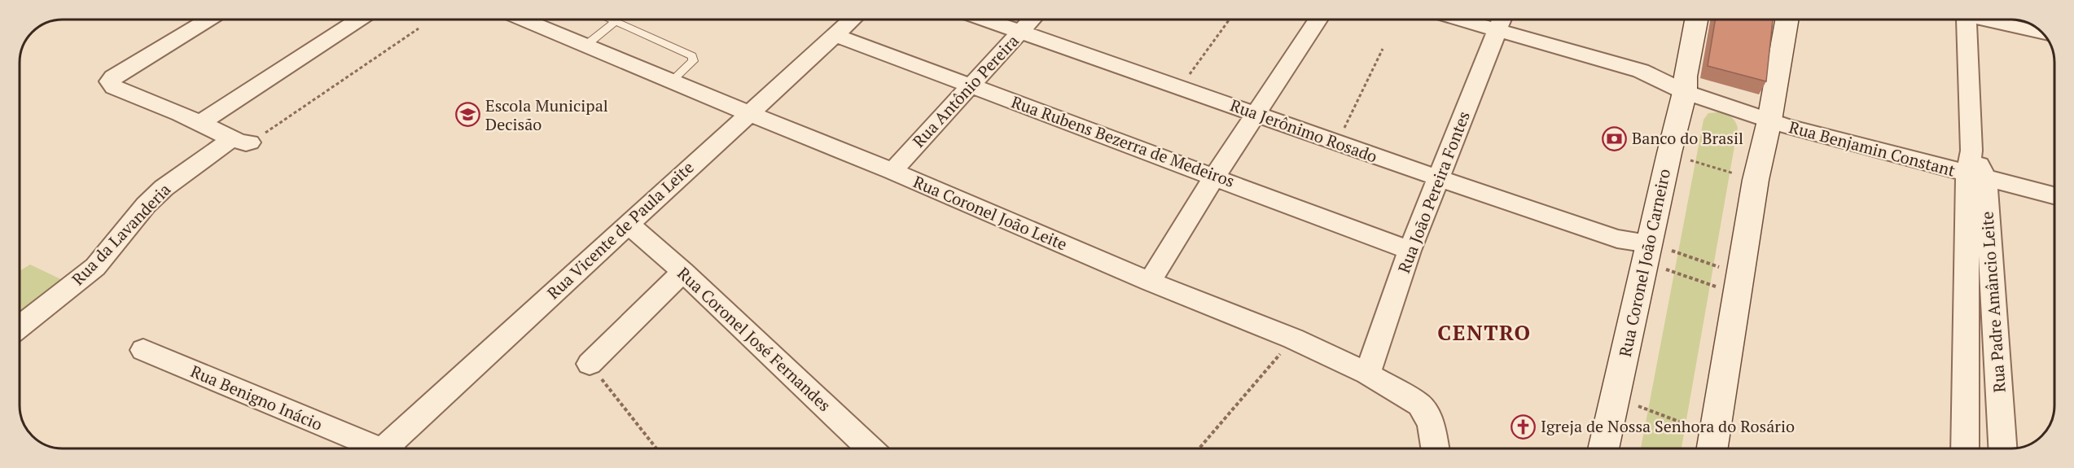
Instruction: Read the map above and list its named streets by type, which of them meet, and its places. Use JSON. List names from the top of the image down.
{
  "streets": {
    "main road": ["Rua Coronel João Carneiro"],
    "street": [
      "Rua Antônio Pereira",
      "Rua Jerônimo Rosado",
      "Rua Rubens Bezerra de Medeiros",
      "Rua Benjamin Constant",
      "Rua João Pereira Fontes",
      "Rua Coronel João Leite",
      "Rua Vicente de Paula Leite",
      "Rua da Lavanderia",
      "Rua Padre Amâncio Leite",
      "Rua Coronel José Fernandes",
      "Rua Benigno Inácio"
    ]
  },
  "crossings": [
    ["Rua Antônio Pereira", "Rua Jerônimo Rosado"],
    ["Rua Antônio Pereira", "Rua Rubens Bezerra de Medeiros"],
    ["Rua Antônio Pereira", "Rua Coronel João Leite"],
    ["Rua Jerônimo Rosado", "Rua João Pereira Fontes"],
    ["Rua Jerônimo Rosado", "Rua Coronel João Carneiro"],
    ["Rua Rubens Bezerra de Medeiros", "Rua João Pereira Fontes"],
    ["Rua Rubens Bezerra de Medeiros", "Rua Vicente de Paula Leite"],
    ["Rua Benjamin Constant", "Rua João Pereira Fontes"],
    ["Rua Benjamin Constant", "Rua Coronel João Carneiro"],
    ["Rua Benjamin Constant", "Rua Padre Amâncio Leite"],
    ["Rua João Pereira Fontes", "Rua Coronel João Leite"],
    ["Rua Coronel João Leite", "Rua Vicente de Paula Leite"],
    ["Rua Vicente de Paula Leite", "Rua Coronel José Fernandes"]
  ],
  "districts": ["CENTRO"],
  "places": {
    "school or university": ["Escola Municipal Decisão"],
    "bank": ["Banco do Brasil"],
    "church": ["Igreja de Nossa Senhora do Rosário"]
  }
}
